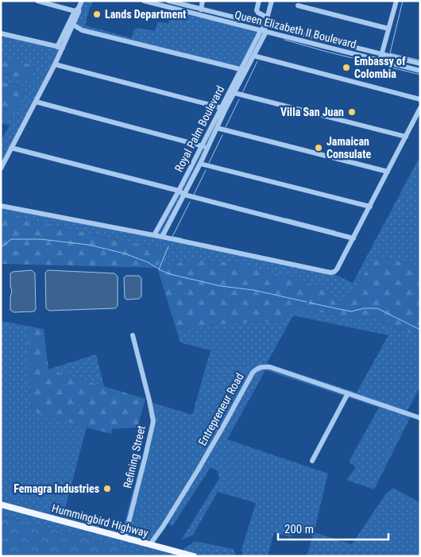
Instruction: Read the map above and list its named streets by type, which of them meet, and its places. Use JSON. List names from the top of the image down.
{
  "streets": {
    "main road": ["Hummingbird Highway"],
    "street": [
      "Queen Elizabeth II Boulevard",
      "Royal Palm Boulevard",
      "Entrepreneur Road",
      "Refining Street"
    ]
  },
  "crossings": [
    ["Queen Elizabeth II Boulevard", "Royal Palm Boulevard"],
    ["Entrepreneur Road", "Hummingbird Highway"],
    ["Refining Street", "Hummingbird Highway"]
  ],
  "places": [
    "Lands Department",
    "Embassy of Colombia",
    "Villa San Juan",
    "Jamaican Consulate",
    "Femagra Industries"
  ],
  "scale_bar": "200 m"
}
